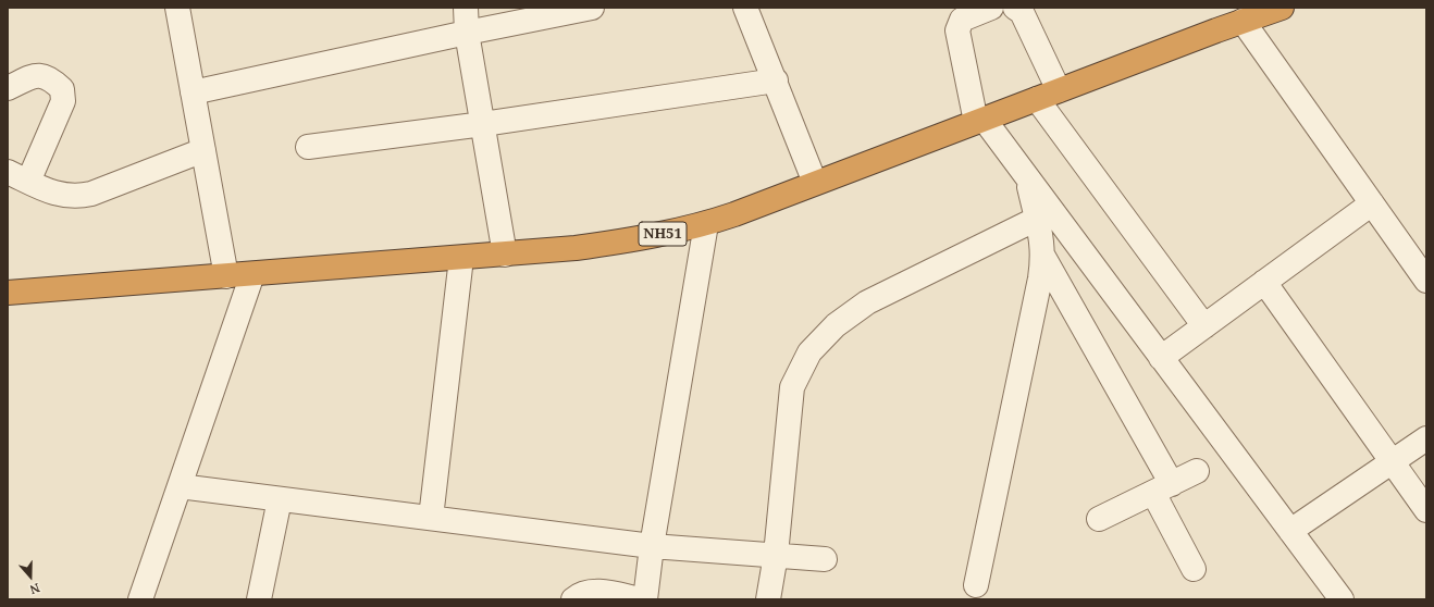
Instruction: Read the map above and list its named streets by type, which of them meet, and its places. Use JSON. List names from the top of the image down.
{
  "streets": {
    "highway": ["NH51"]
  },
  "north": "bottom"
}
